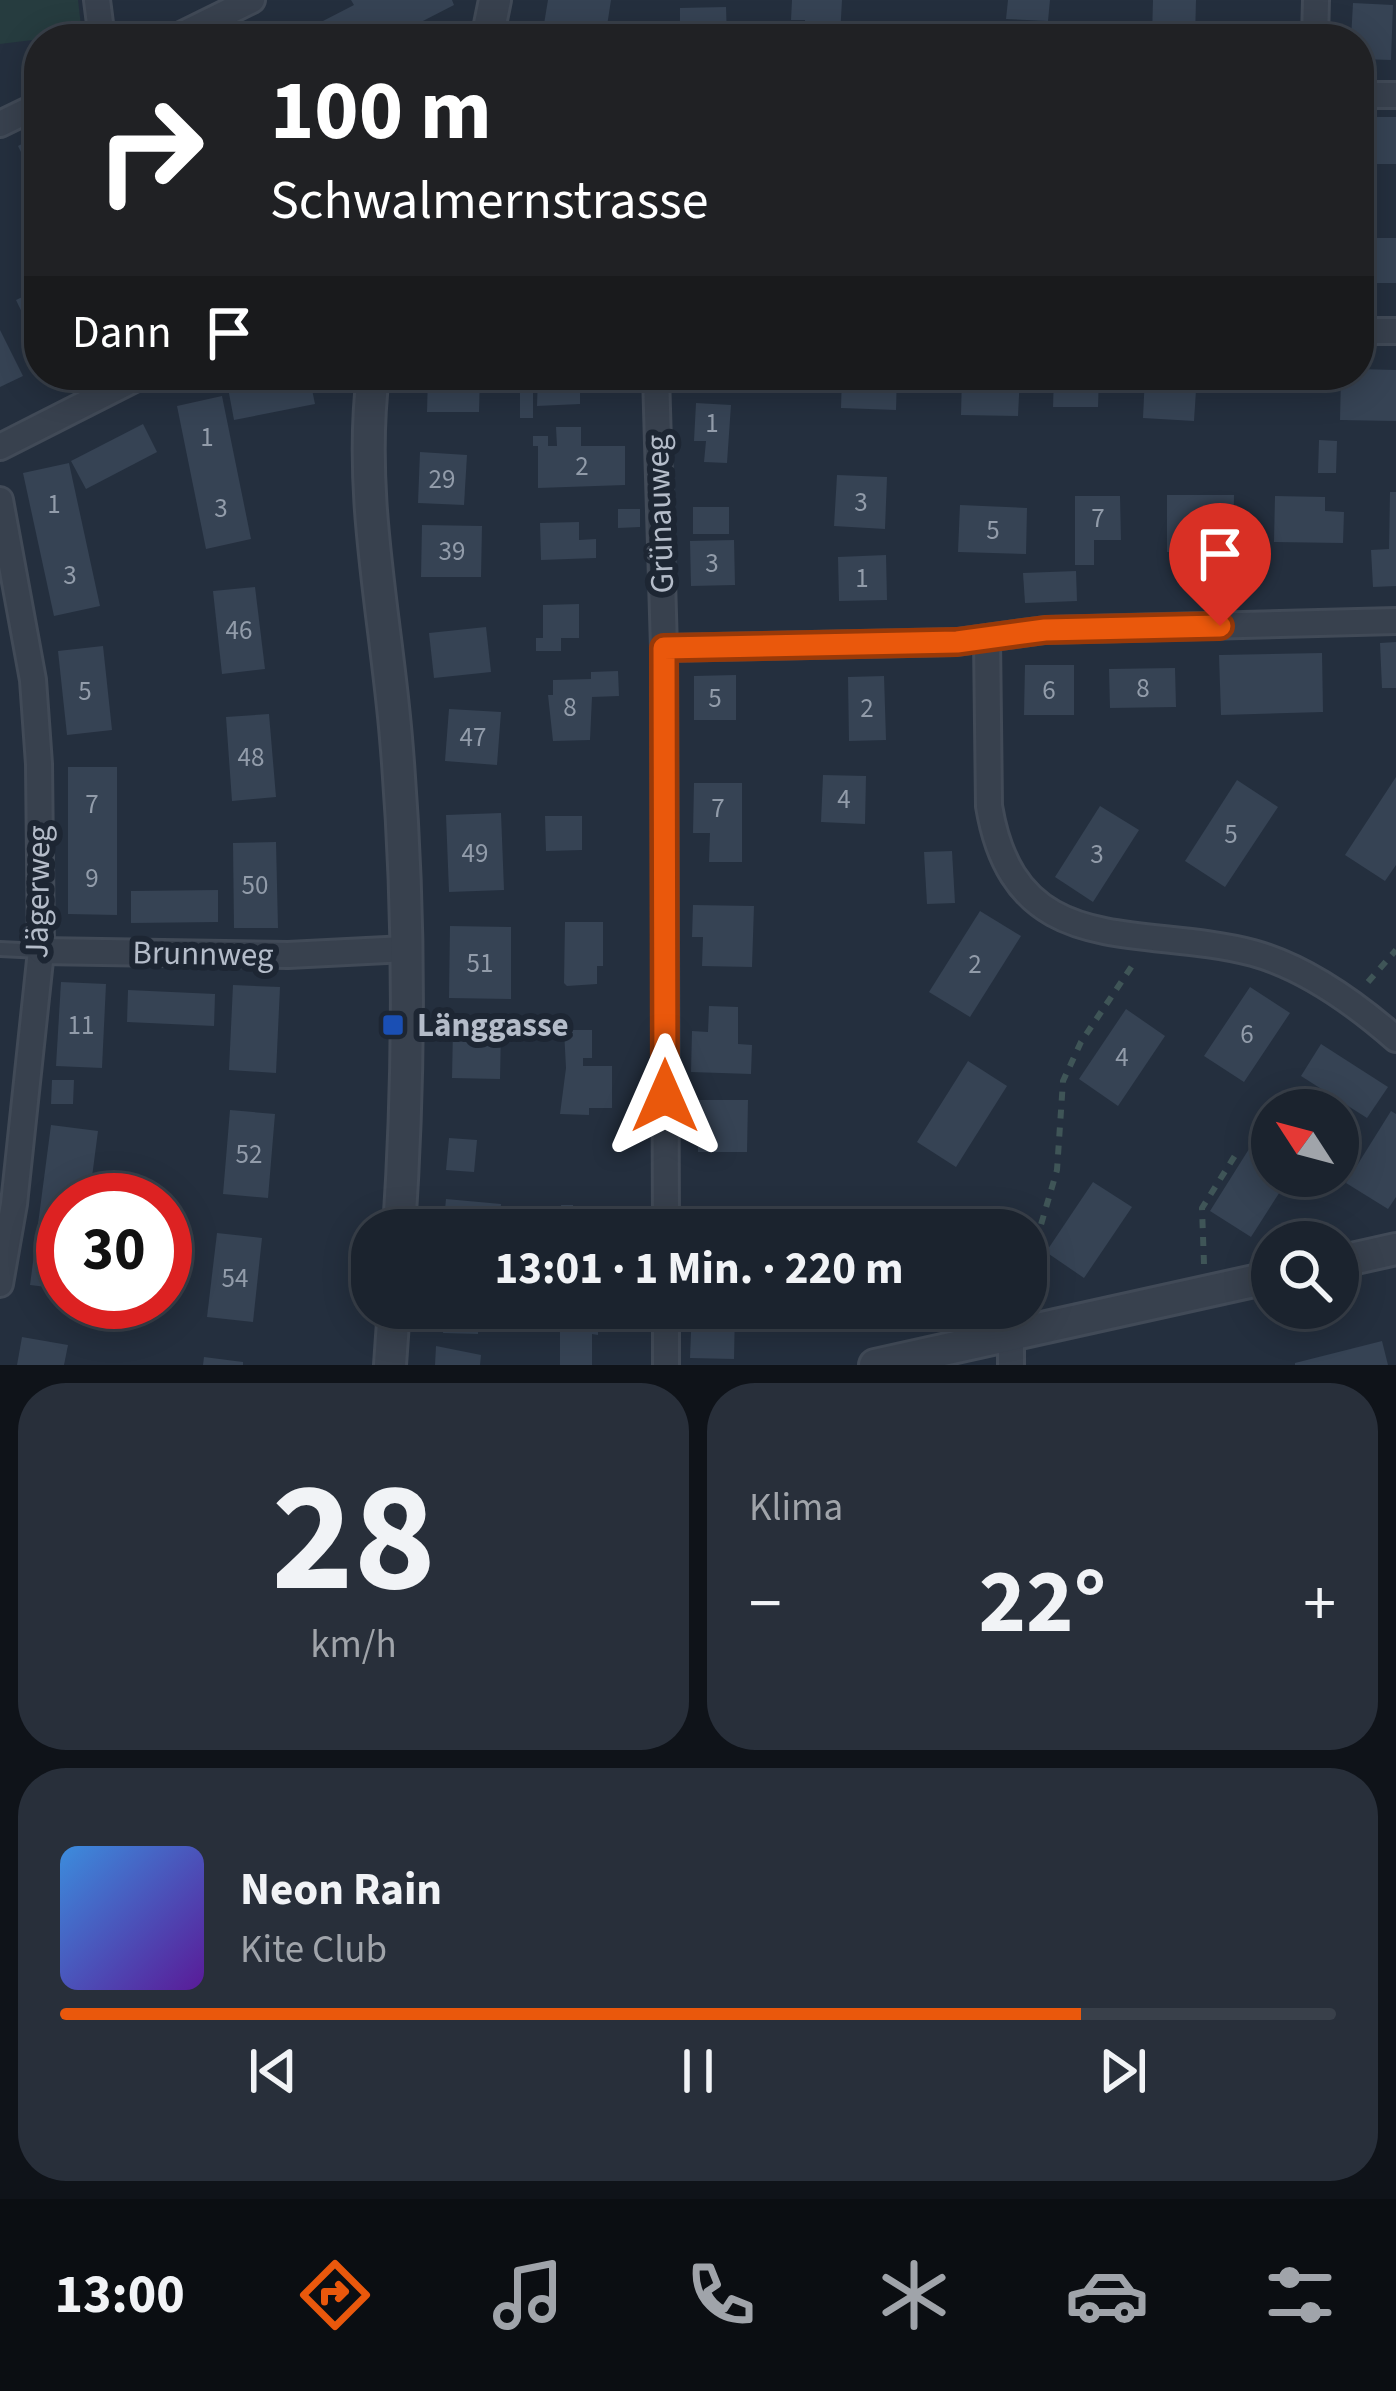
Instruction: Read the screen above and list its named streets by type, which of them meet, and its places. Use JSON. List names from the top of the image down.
{
  "streets": {
    "street": ["Grünauweg", "Jägerweg", "Brunnweg"]
  },
  "crossings": [
    ["Jägerweg", "Brunnweg"]
  ],
  "places": {
    "transit": ["Länggasse"]
  },
  "house_numbers": [
    "1",
    "1",
    "2",
    "29",
    "3",
    "1",
    "3",
    "7",
    "5",
    "39",
    "3",
    "3",
    "1",
    "46",
    "8",
    "6",
    "5",
    "5",
    "8",
    "2",
    "47",
    "48",
    "4",
    "7",
    "7",
    "5",
    "49",
    "3",
    "9",
    "50",
    "51",
    "2",
    "11",
    "6",
    "4",
    "52",
    "54"
  ],
  "north": "top left",
  "page": {
    "turn": ["100 m", "Schwalmernstrasse"],
    "then": "Dann",
    "limit": "30",
    "trip": "13:01 · 1 Min. · 220 m",
    "tile": [
      ["28", "km/h"],
      "Klima"
    ],
    "heat": ["−", "22°", "+"],
    "song": ["Neon Rain", "Kite Club"],
    "tabs": "13:00"
  }
}
